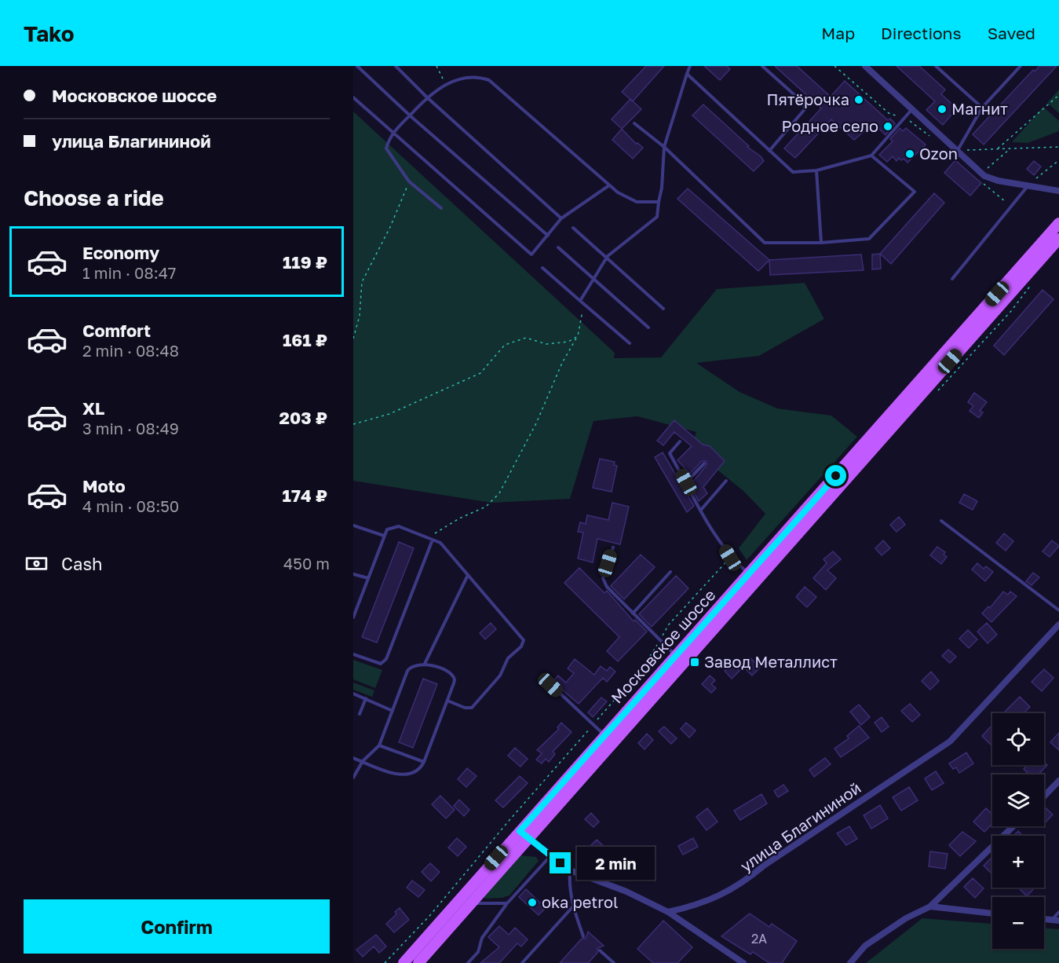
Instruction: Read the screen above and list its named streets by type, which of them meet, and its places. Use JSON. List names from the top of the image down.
{
  "streets": {
    "main road": ["Московское шоссе"],
    "street": ["улица Благининой"]
  },
  "places": {
    "other": [
      "Пятёрочка",
      "Магнит",
      "Родное село",
      "Ozon",
      "oka petrol"
    ],
    "transit": ["Завод Металлист"]
  },
  "house_numbers": ["2А"],
  "page": {
    "header": "Tako",
    "nav": ["Map", "Directions", "Saved"],
    "banner": ["Московское шоссе", "улица Благининой"],
    "heading": "Choose a ride",
    "list": [
      {
        "name": "Economy",
        "note": "1 min · 08:47",
        "value": "119 ₽"
      },
      {
        "name": "Comfort",
        "note": "2 min · 08:48",
        "value": "161 ₽"
      },
      {
        "name": "XL",
        "note": "3 min · 08:49",
        "value": "203 ₽"
      },
      {
        "name": "Moto",
        "note": "4 min · 08:50",
        "value": "174 ₽"
      }
    ],
    "pay": ["Cash", "450 m"],
    "map_buttons": ["+", "−"],
    "bubble": "2 min",
    "buttons": "Confirm"
  }
}
